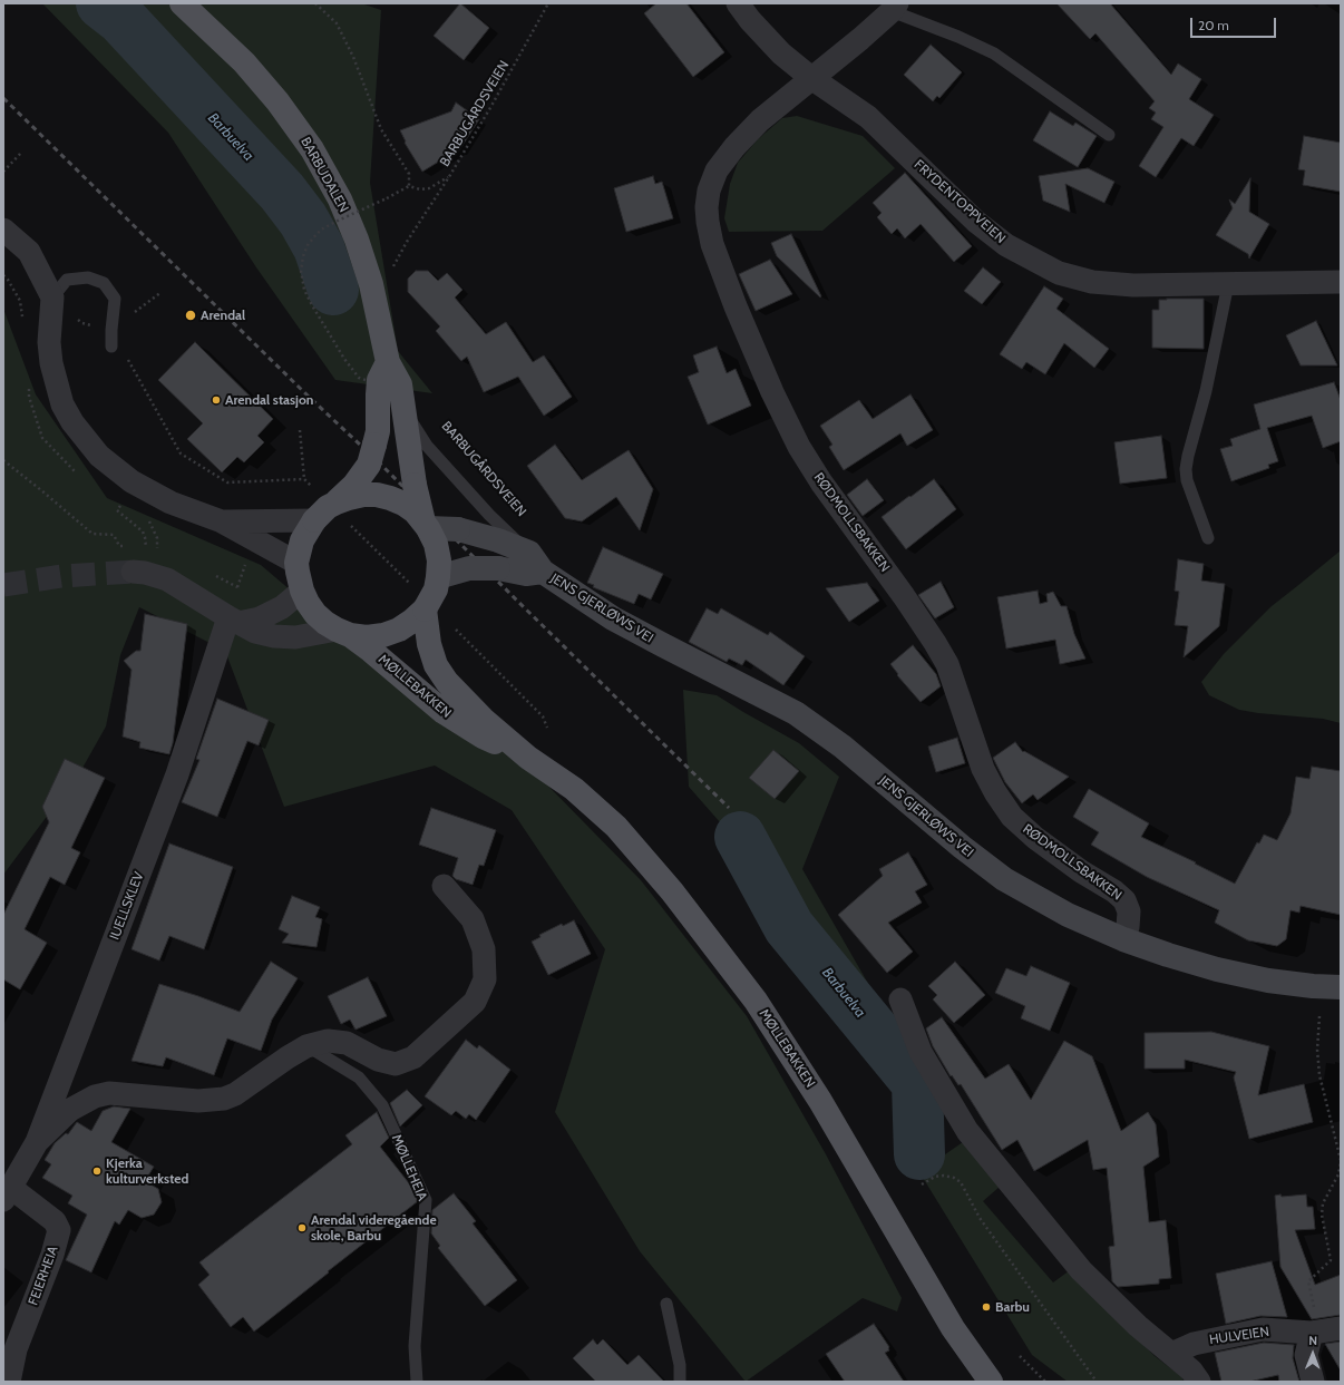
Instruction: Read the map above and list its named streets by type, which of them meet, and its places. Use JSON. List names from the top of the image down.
{
  "streets": {
    "main road": ["BARBUDALEN", "JENS GJERLØWS VEI", "MØLLEBAKKEN"],
    "street": [
      "FRYDENTOPPVEIEN",
      "RØDMOLLSBAKKEN",
      "IUELLSKLEV",
      "FEIERHEIA",
      "HULVEIEN"
    ],
    "lane": ["MØLLEHEIA"],
    "path": ["BARBUGÅRDSVEIEN"]
  },
  "crossings": [
    ["BARBUDALEN", "JENS GJERLØWS VEI"],
    ["BARBUDALEN", "MØLLEBAKKEN"],
    ["FRYDENTOPPVEIEN", "RØDMOLLSBAKKEN"],
    ["RØDMOLLSBAKKEN", "JENS GJERLØWS VEI"],
    ["JENS GJERLØWS VEI", "MØLLEBAKKEN"],
    ["IUELLSKLEV", "FEIERHEIA"]
  ],
  "water": ["Barbuelva"],
  "places": [
    "Arendal",
    "Arendal stasjon",
    "Kjerka kulturverksted",
    "Arendal videregående skole, Barbu",
    "Barbu"
  ],
  "scale_bar": "20 m",
  "north": "top"
}
